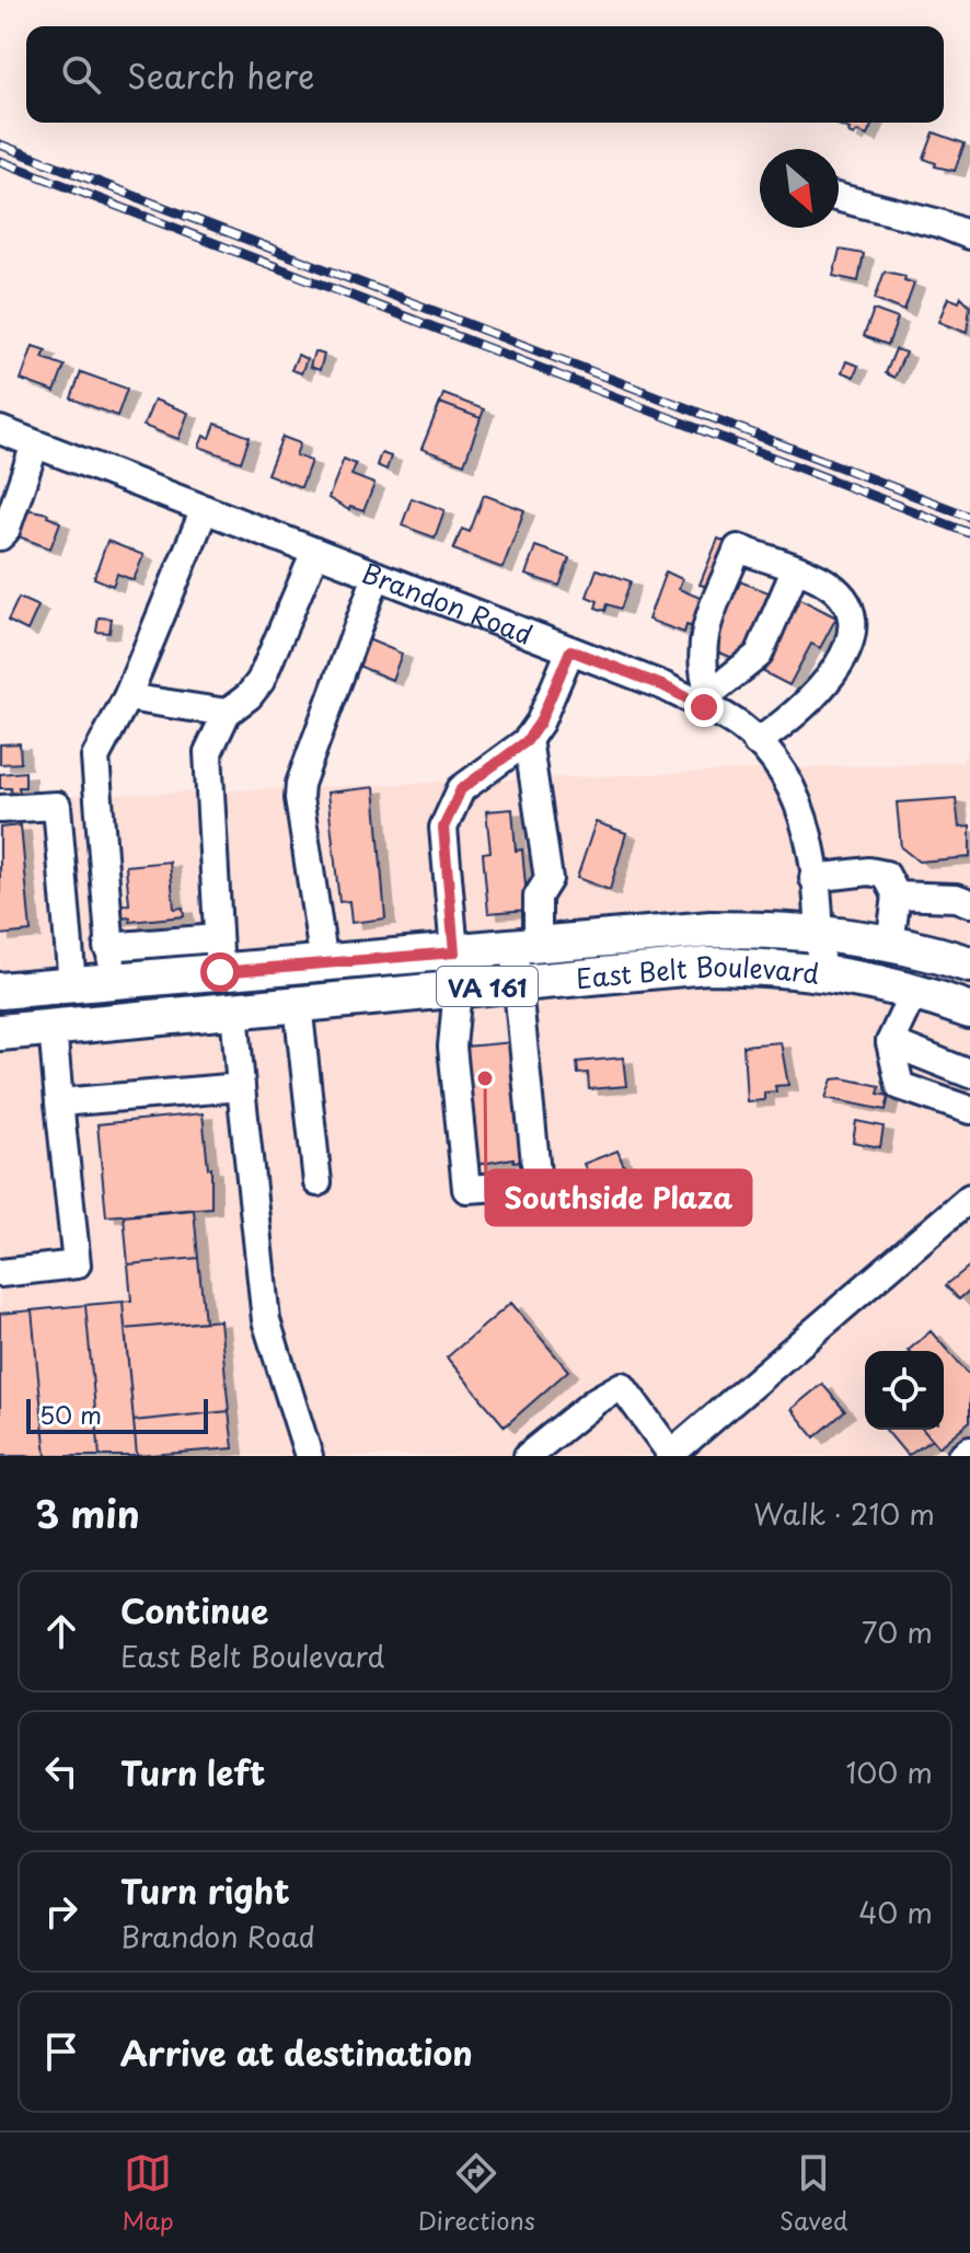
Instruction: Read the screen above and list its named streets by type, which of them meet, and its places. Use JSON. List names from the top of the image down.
{
  "streets": {
    "main road": ["East Belt Boulevard", "VA 161"],
    "street": ["Brandon Road"]
  },
  "crossings": [
    ["Brandon Road", "East Belt Boulevard"]
  ],
  "places": ["Southside Plaza"],
  "scale_bar": "50 m",
  "north": "bottom right",
  "page": {
    "search": "Search here",
    "scale": "50 m",
    "heading": ["3 min", "Walk · 210 m"],
    "list": [
      ["Continue", "East Belt Boulevard", "70 m"],
      ["Turn left", "100 m"],
      ["Turn right", "Brandon Road", "40 m"],
      "Arrive at destination"
    ],
    "nav": ["Map", "Directions", "Saved"]
  }
}
